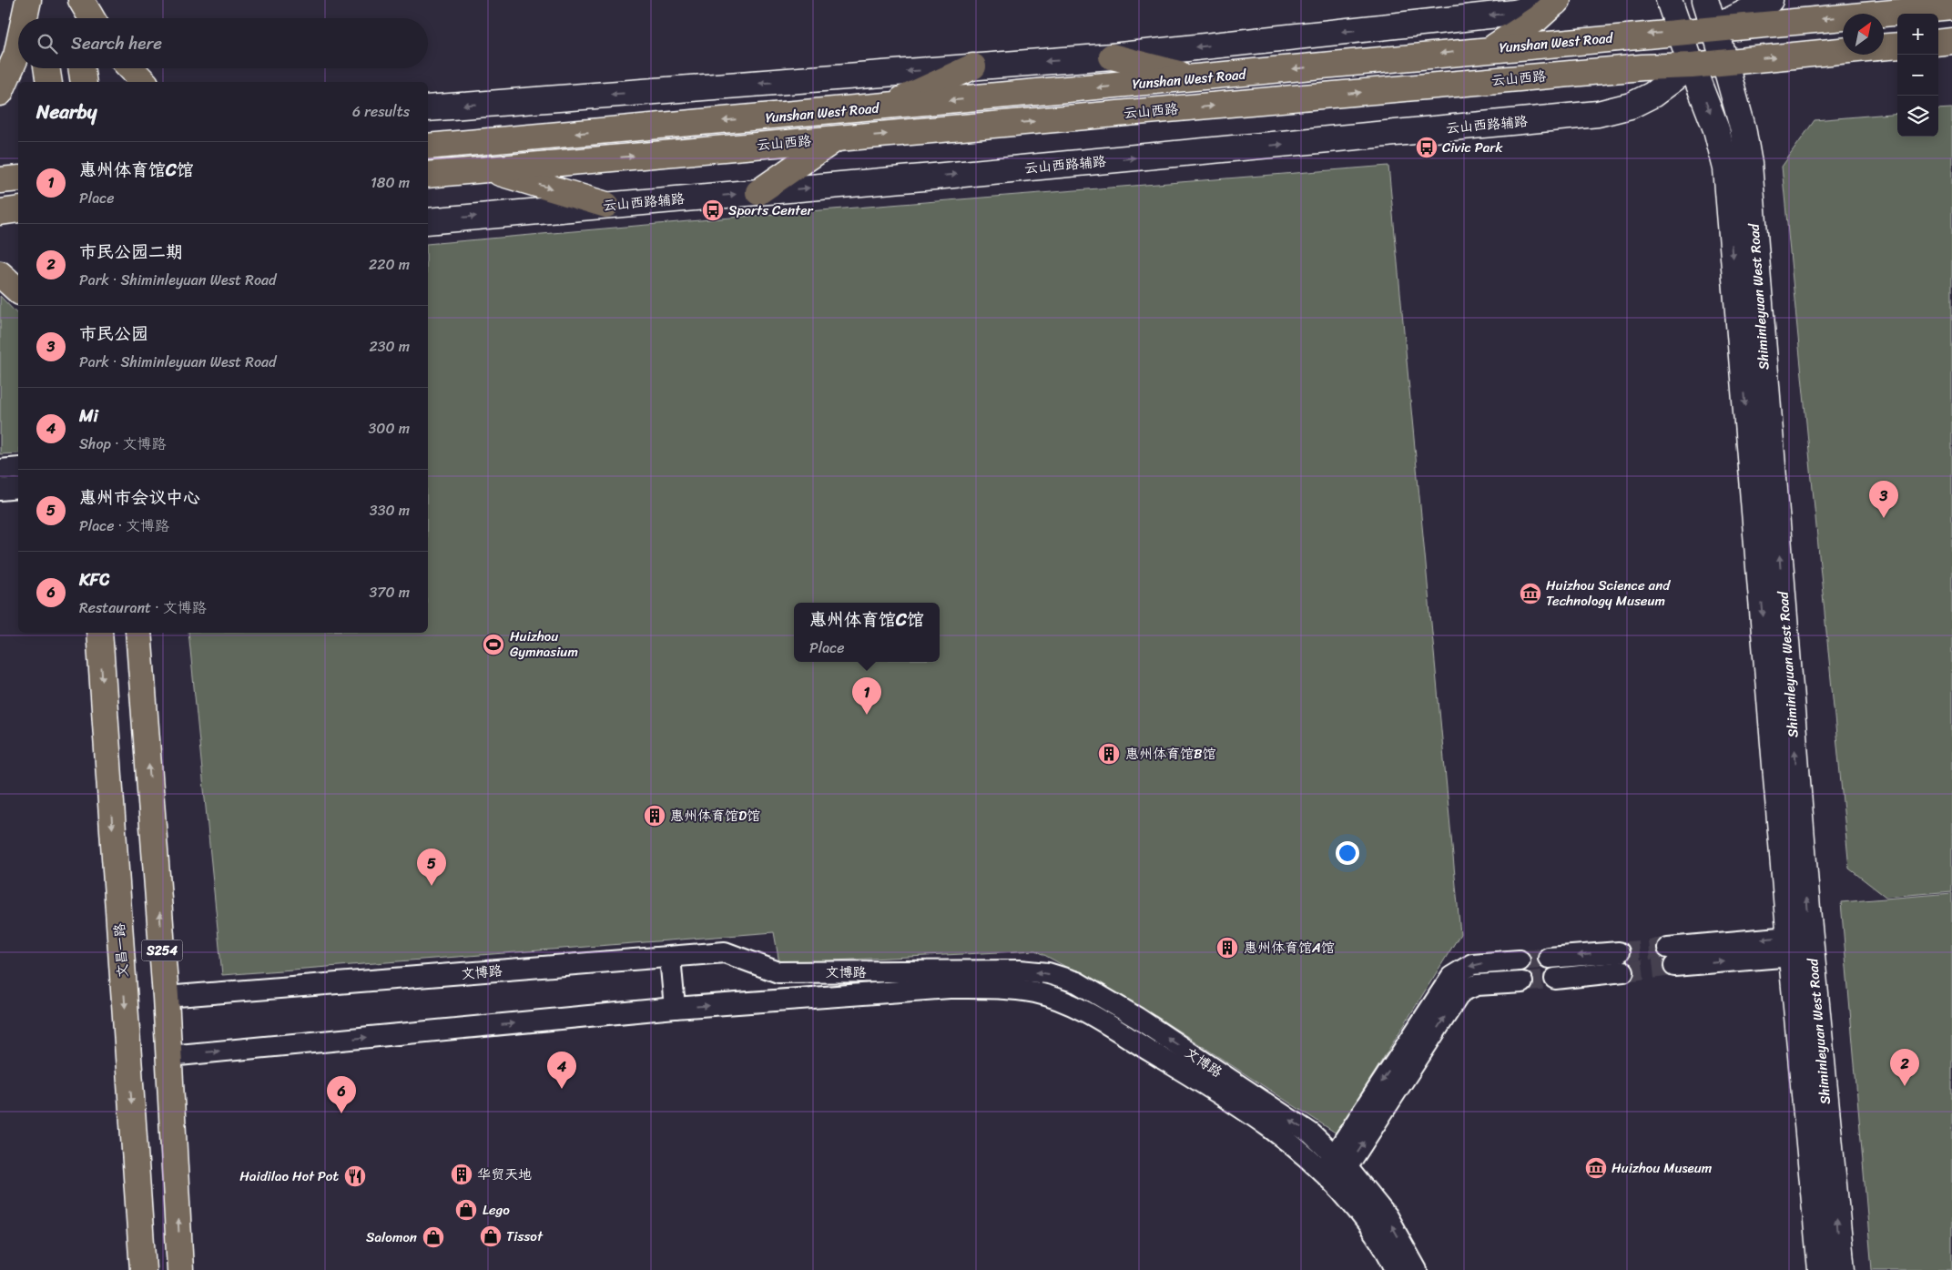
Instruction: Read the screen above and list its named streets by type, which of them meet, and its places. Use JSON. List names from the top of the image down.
{
  "streets": {
    "main road": [
      "Yunshan West Road",
      "云山西路",
      "云山西路辅路",
      "Shiminleyuan West Road",
      "文昌一路",
      "S254"
    ],
    "street": ["文博路"]
  },
  "crossings": [
    ["Yunshan West Road", "Shiminleyuan West Road"],
    ["云山西路", "云山西路辅路"],
    ["云山西路", "Shiminleyuan West Road"],
    ["云山西路辅路", "Shiminleyuan West Road"],
    ["S254", "文博路"]
  ],
  "places": {
    "bus stop": ["Civic Park", "Sports Center"],
    "museum": ["Huizhou Science and Technology Museum", "Huizhou Museum"],
    "sports": ["Huizhou Gymnasium"],
    "building": [
      "惠州体育馆B馆",
      "惠州体育馆D馆",
      "惠州体育馆A馆",
      "华贸天地"
    ],
    "restaurant": ["Haidilao Hot Pot"],
    "shop": ["Lego", "Tissot", "Salomon"]
  },
  "north": "top right",
  "page": {
    "map_buttons": ["+", "−"],
    "search": "Search here",
    "heading": ["Nearby", "6 results"],
    "list": [
      {
        "mark": "1",
        "name": "惠州体育馆C馆",
        "note": "Place",
        "value": "180 m"
      },
      {
        "mark": "2",
        "name": "市民公园二期",
        "note": "Park · Shiminleyuan West Road",
        "value": "220 m"
      },
      {
        "mark": "3",
        "name": "市民公园",
        "note": "Park · Shiminleyuan West Road",
        "value": "230 m"
      },
      {
        "mark": "4",
        "name": "Mi",
        "note": "Shop · 文博路",
        "value": "300 m"
      },
      {
        "mark": "5",
        "name": "惠州市会议中心",
        "note": "Place · 文博路",
        "value": "330 m"
      },
      {
        "mark": "6",
        "name": "KFC",
        "note": "Restaurant · 文博路",
        "value": "370 m"
      }
    ],
    "pins": [
      "3",
      "1",
      "5",
      "2",
      "4",
      "6"
    ],
    "popup": ["惠州体育馆C馆", "Place"]
  }
}
